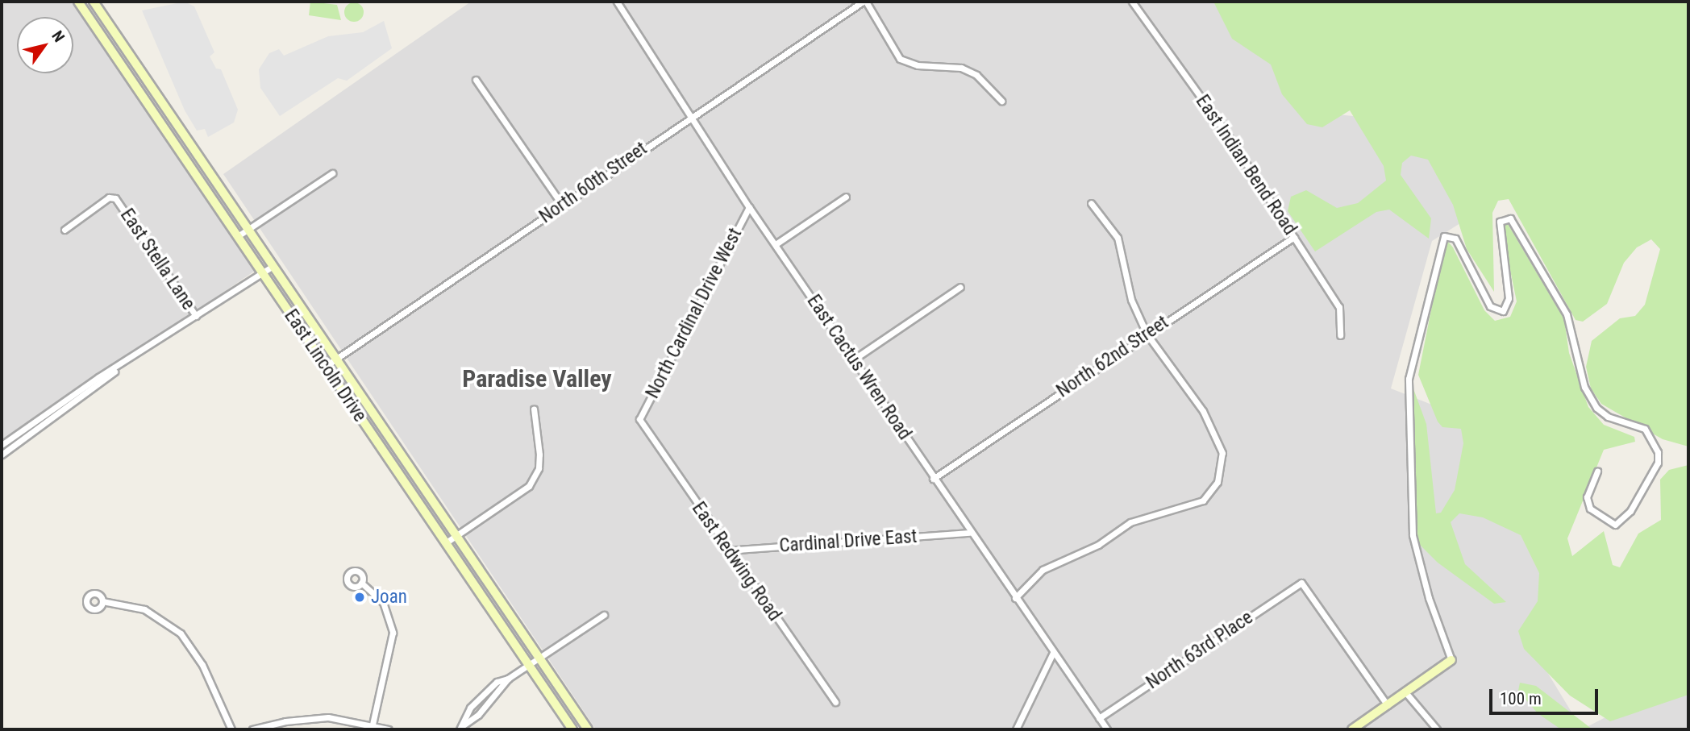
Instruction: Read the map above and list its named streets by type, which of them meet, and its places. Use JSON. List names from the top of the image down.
{
  "streets": {
    "main road": ["East Lincoln Drive"],
    "street": [
      "East Indian Bend Road",
      "North 60th Street",
      "East Stella Lane",
      "North Cardinal Drive West",
      "North 62nd Street",
      "East Cactus Wren Road",
      "Cardinal Drive East",
      "East Redwing Road",
      "North 63rd Place"
    ]
  },
  "crossings": [
    ["East Indian Bend Road", "North 62nd Street"],
    ["North 60th Street", "East Lincoln Drive"],
    ["North 60th Street", "East Cactus Wren Road"],
    ["North Cardinal Drive West", "East Cactus Wren Road"],
    ["North Cardinal Drive West", "East Redwing Road"],
    ["North 62nd Street", "East Cactus Wren Road"],
    ["East Cactus Wren Road", "Cardinal Drive East"],
    ["East Cactus Wren Road", "North 63rd Place"],
    ["Cardinal Drive East", "East Redwing Road"]
  ],
  "districts": ["Paradise Valley"],
  "places": ["Joan"],
  "scale_bar": "100 m",
  "north": "top right"
}
